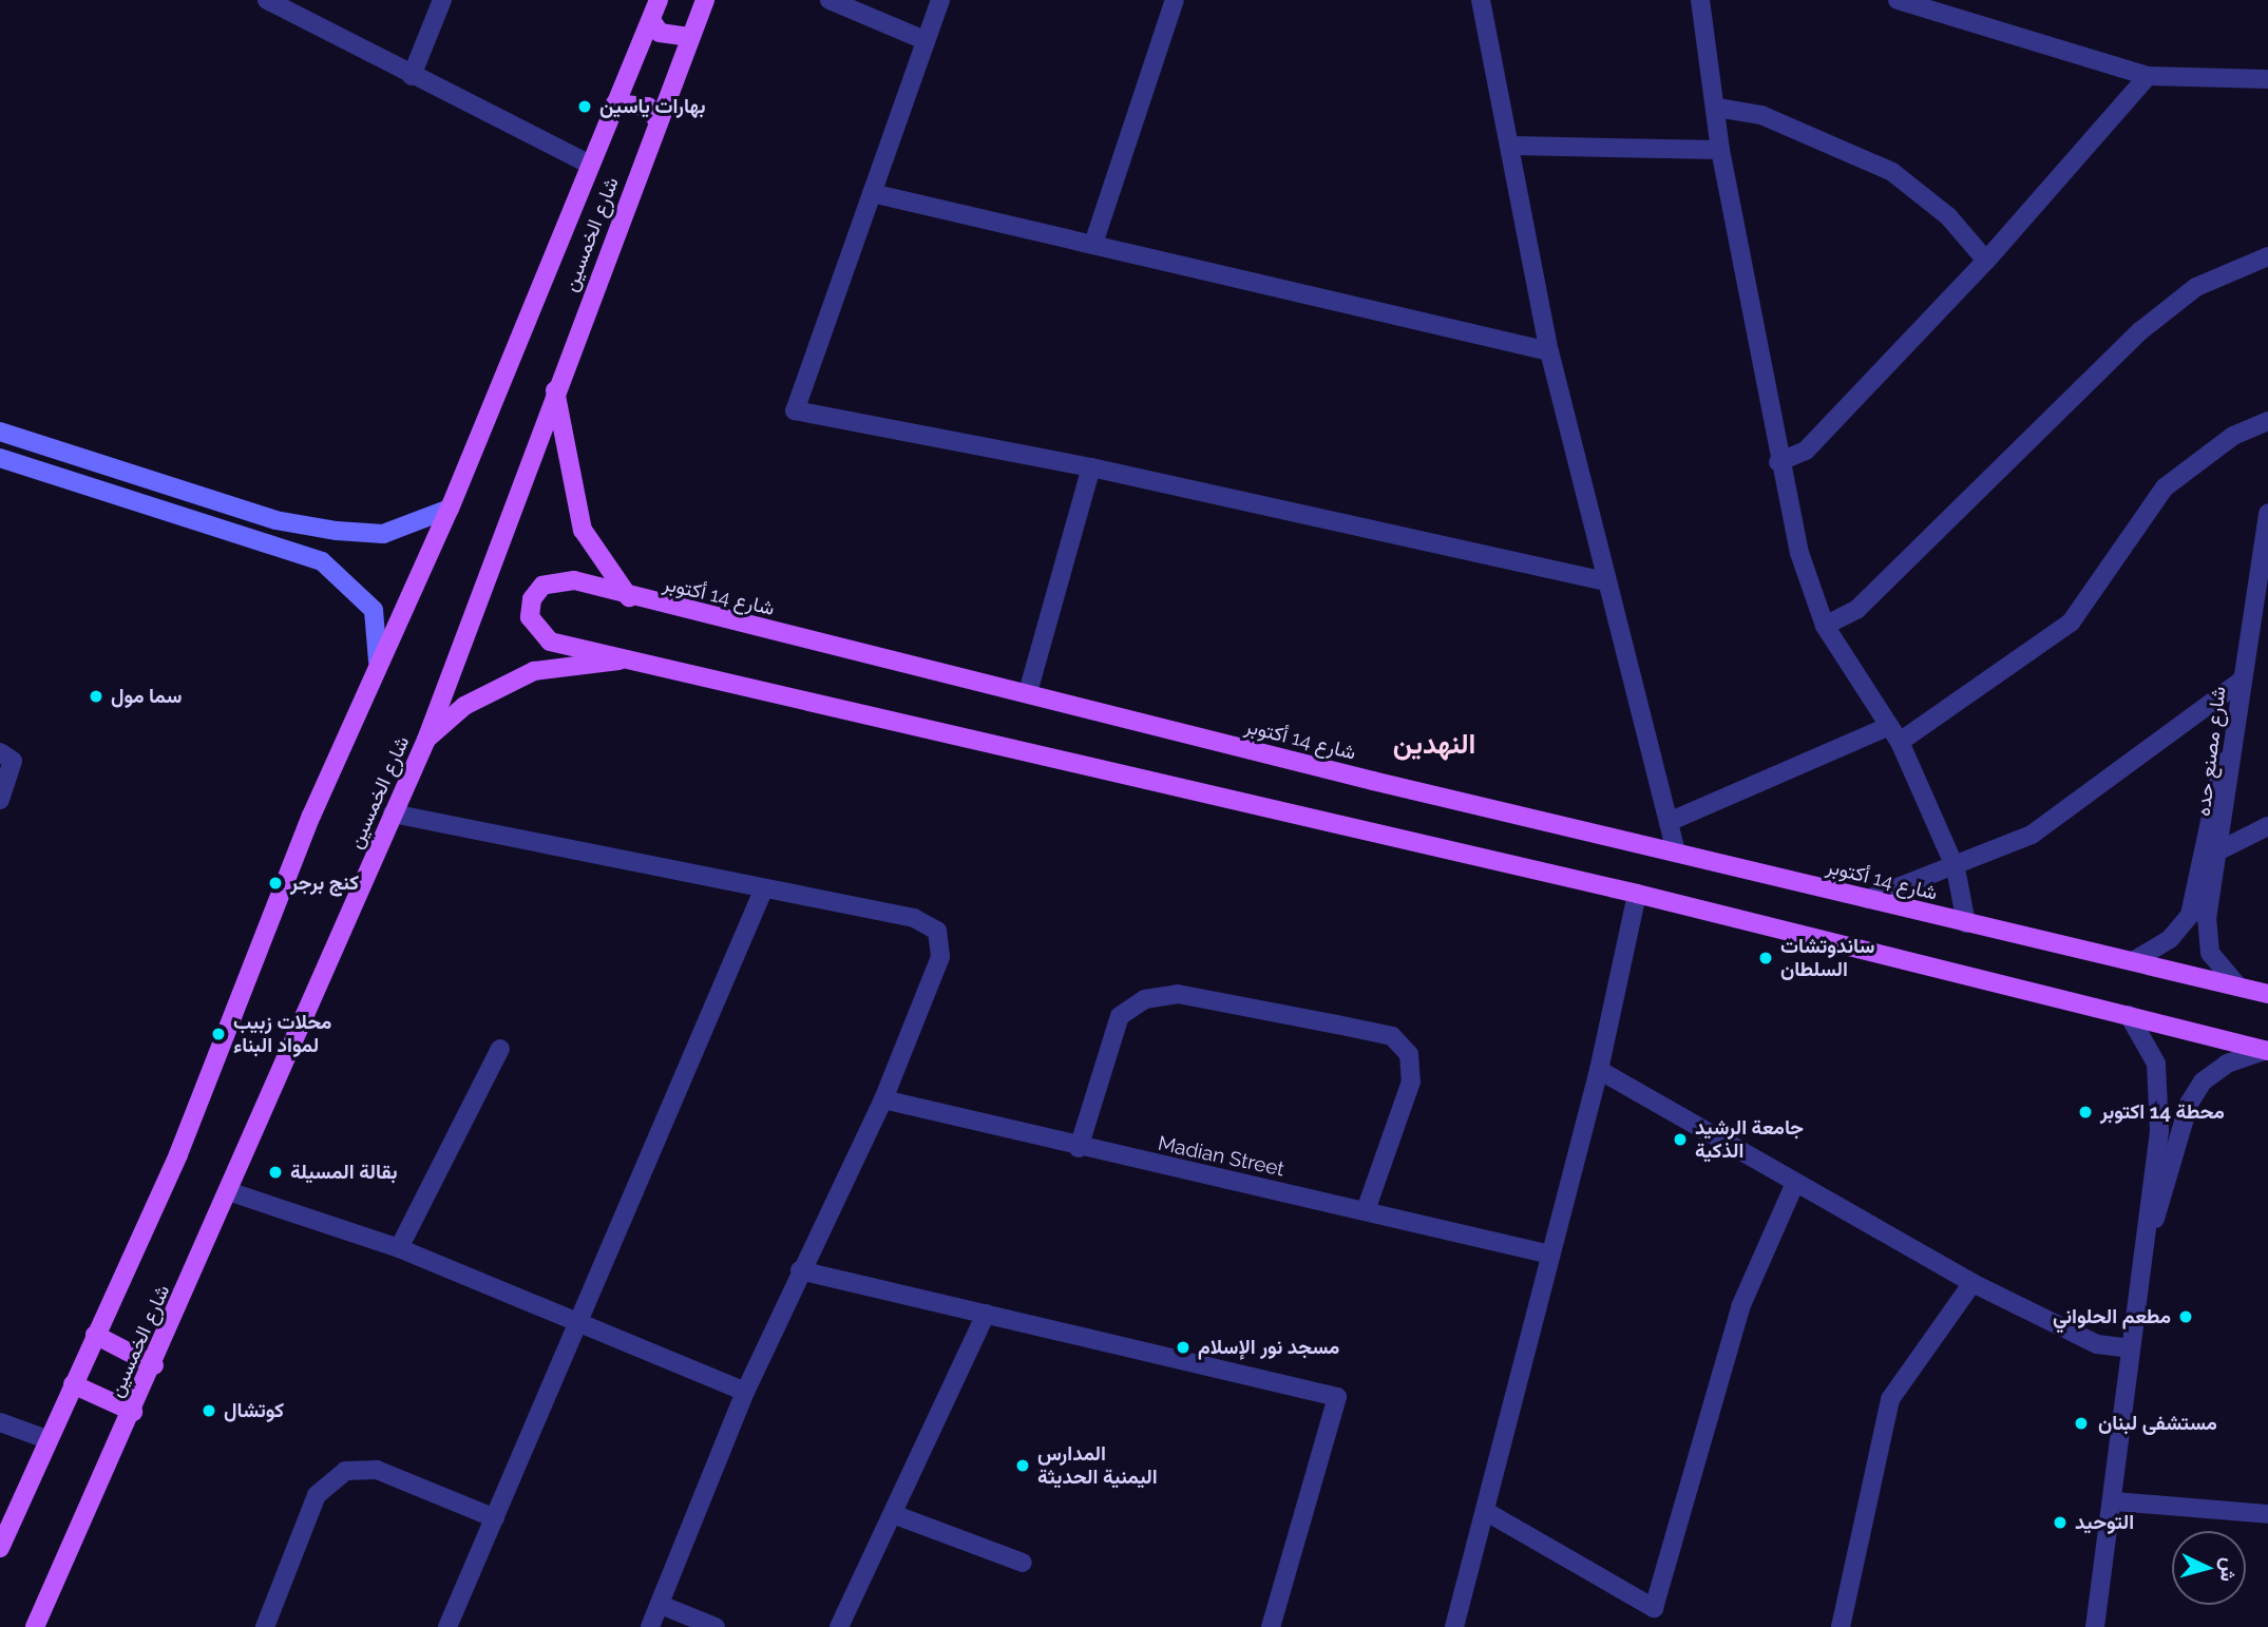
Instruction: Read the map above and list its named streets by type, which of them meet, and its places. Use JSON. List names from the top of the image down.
{
  "streets": {
    "main road": ["شارع الخمسين", "شارع 14 أكتوبر"],
    "street": ["شارع مصنع حده", "Madian Street"]
  },
  "crossings": [
    ["شارع 14 أكتوبر", "شارع مصنع حده"]
  ],
  "districts": ["النهدين"],
  "places": [
    "بهارات ياسين",
    "سما مول",
    "كنج برجر",
    "ساندوتشات السلطان",
    "محلات زبيب لمواد البناء",
    "محطة 14 اكتوبر",
    "جامعة الرشيد الذكية",
    "بقالة المسيلة",
    "مطعم الحلواني",
    "مسجد نور الإسلام",
    "كوتشال",
    "مستشفى لبنان",
    "المدارس اليمنية الحديثة",
    "التوحيد"
  ],
  "north": "right"
}
